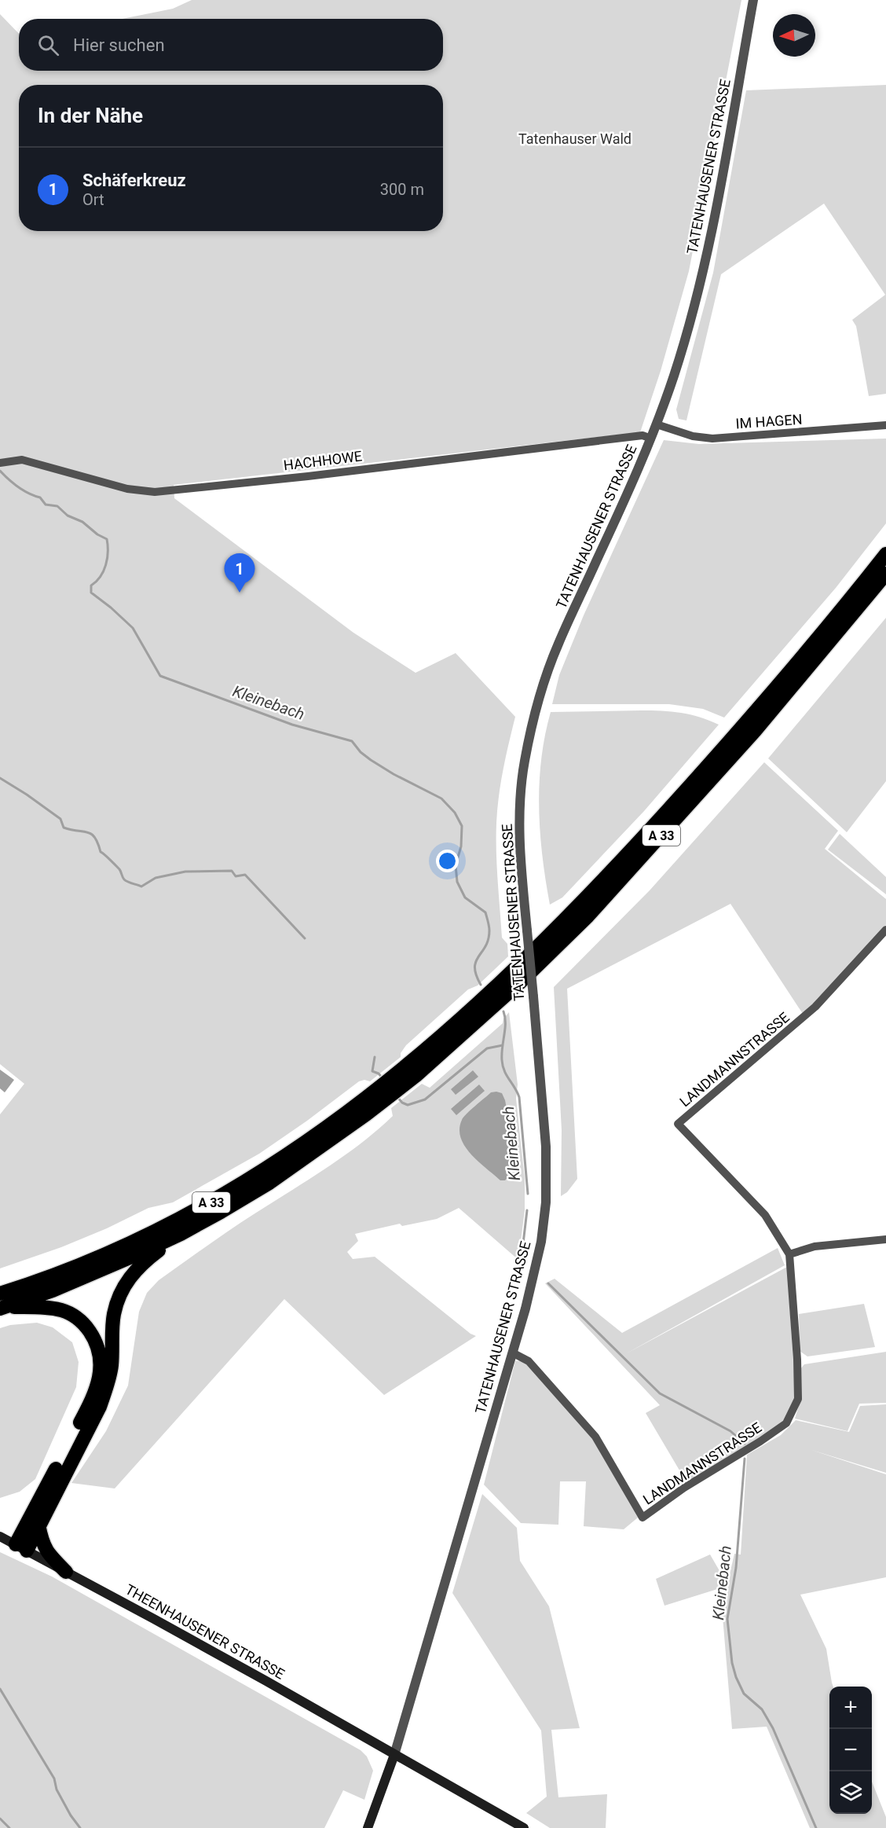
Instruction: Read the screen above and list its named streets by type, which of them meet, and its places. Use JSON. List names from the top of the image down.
{
  "streets": {
    "highway": ["A 33"],
    "main road": ["THEENHAUSENER STRASSE"],
    "street": [
      "TATENHAUSENER STRASSE",
      "IM HAGEN",
      "HACHHOWE",
      "LANDMANNSTRASSE"
    ]
  },
  "crossings": [
    ["TATENHAUSENER STRASSE", "IM HAGEN"],
    ["TATENHAUSENER STRASSE", "HACHHOWE"],
    ["TATENHAUSENER STRASSE", "LANDMANNSTRASSE"],
    ["TATENHAUSENER STRASSE", "THEENHAUSENER STRASSE"]
  ],
  "water": ["Kleinebach"],
  "parks": ["Tatenhauser Wald"],
  "north": "left",
  "page": {
    "search": "Hier suchen",
    "heading": "In der Nähe",
    "list": [
      {
        "mark": "1",
        "name": "Schäferkreuz",
        "note": "Ort",
        "value": "300 m"
      }
    ],
    "pins": "1",
    "map_buttons": ["+", "−"]
  }
}
